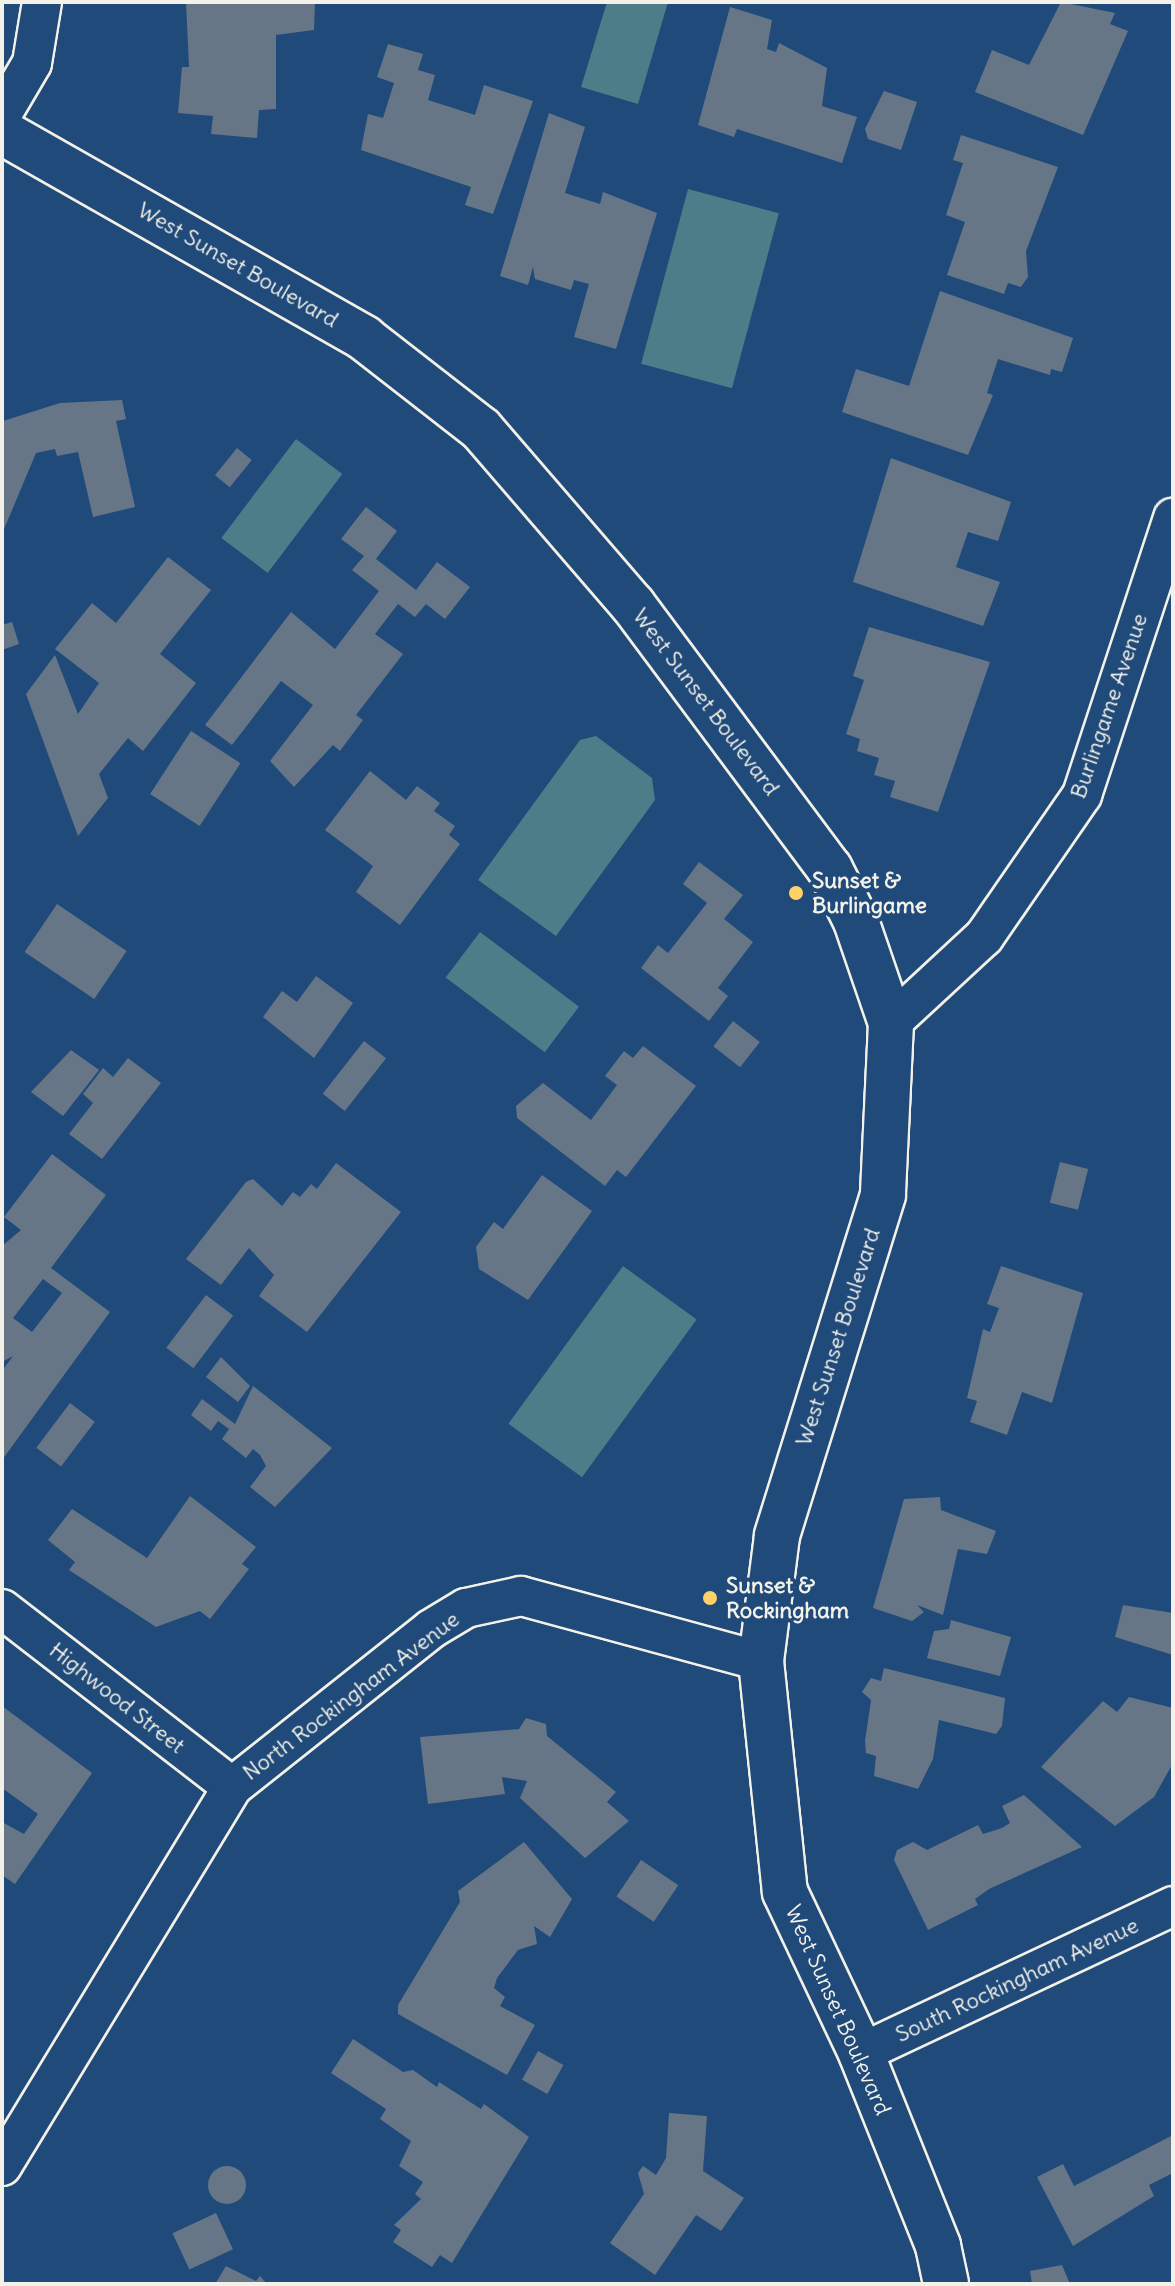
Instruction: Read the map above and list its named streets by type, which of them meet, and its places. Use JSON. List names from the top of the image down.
{
  "streets": {
    "main road": ["West Sunset Boulevard"],
    "street": [
      "Burlingame Avenue",
      "North Rockingham Avenue",
      "Highwood Street",
      "South Rockingham Avenue"
    ]
  },
  "crossings": [
    ["West Sunset Boulevard", "Burlingame Avenue"],
    ["West Sunset Boulevard", "North Rockingham Avenue"],
    ["West Sunset Boulevard", "South Rockingham Avenue"],
    ["North Rockingham Avenue", "Highwood Street"]
  ],
  "places": ["Sunset & Burlingame", "Sunset & Rockingham"]
}
